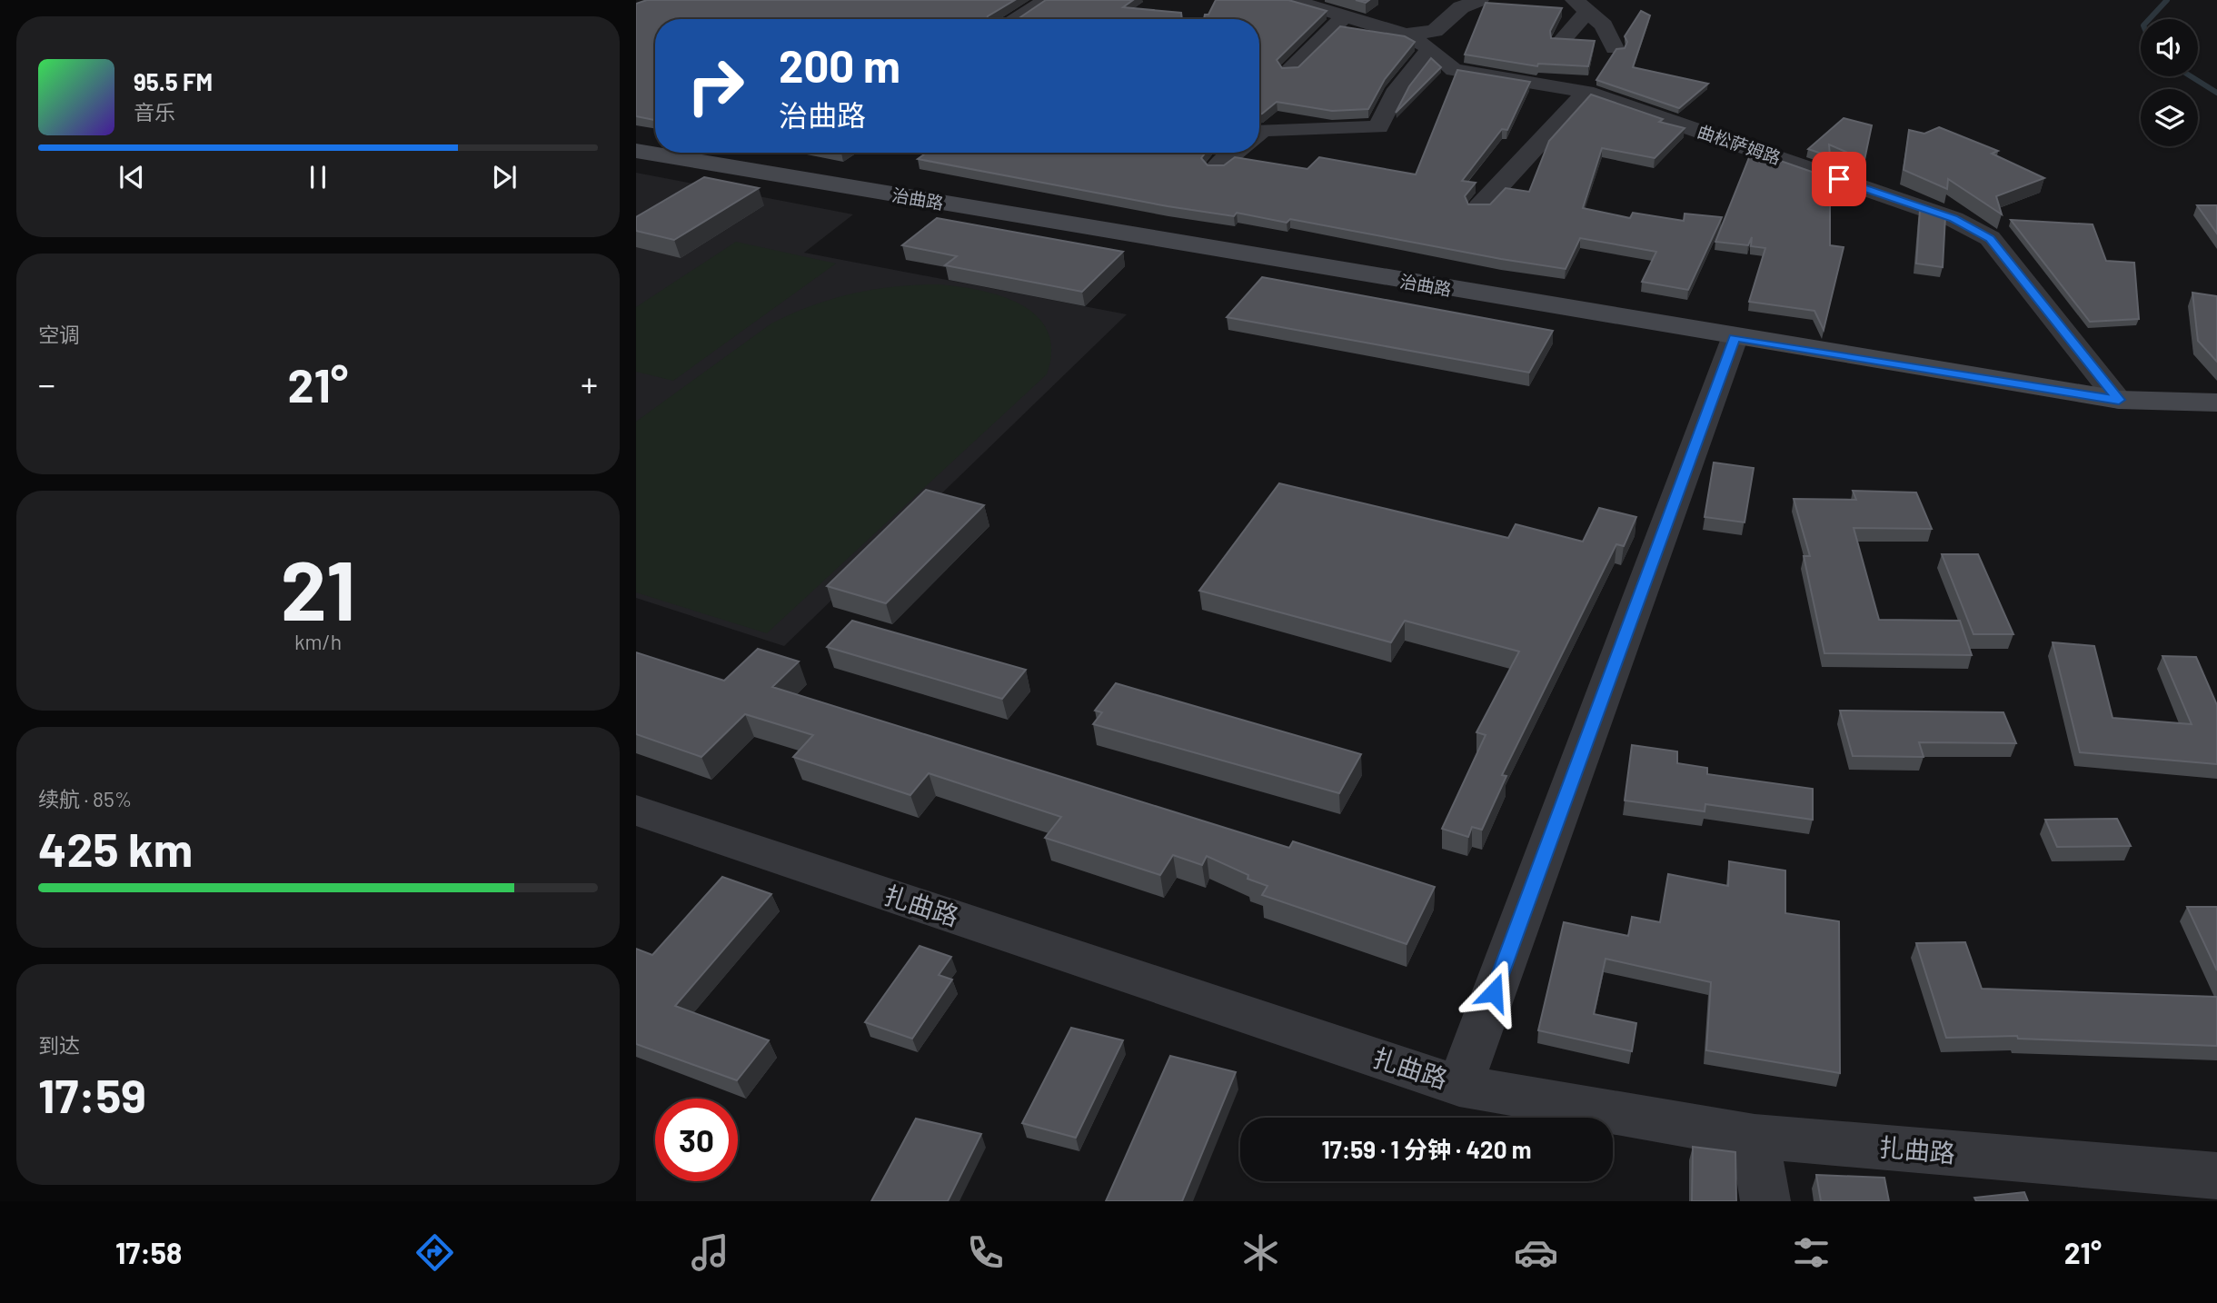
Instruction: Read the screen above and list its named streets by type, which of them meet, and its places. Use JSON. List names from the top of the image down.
{
  "streets": {
    "main road": ["治曲路"],
    "street": ["曲松萨姆路", "扎曲路"]
  },
  "crossings": [
    ["曲松萨姆路", "治曲路"]
  ],
  "page": {
    "turn": ["200 m", "治曲路"],
    "song": ["95.5 FM", "音乐"],
    "tile": [
      "空调",
      ["21", "km/h"],
      ["续航 · 85%", "425 km"],
      ["到达", "17:59"]
    ],
    "heat": ["−", "21°", "+"],
    "limit": "30",
    "trip": "17:59 · 1 分钟 · 420 m",
    "tabs": ["17:58", "21°"]
  }
}
